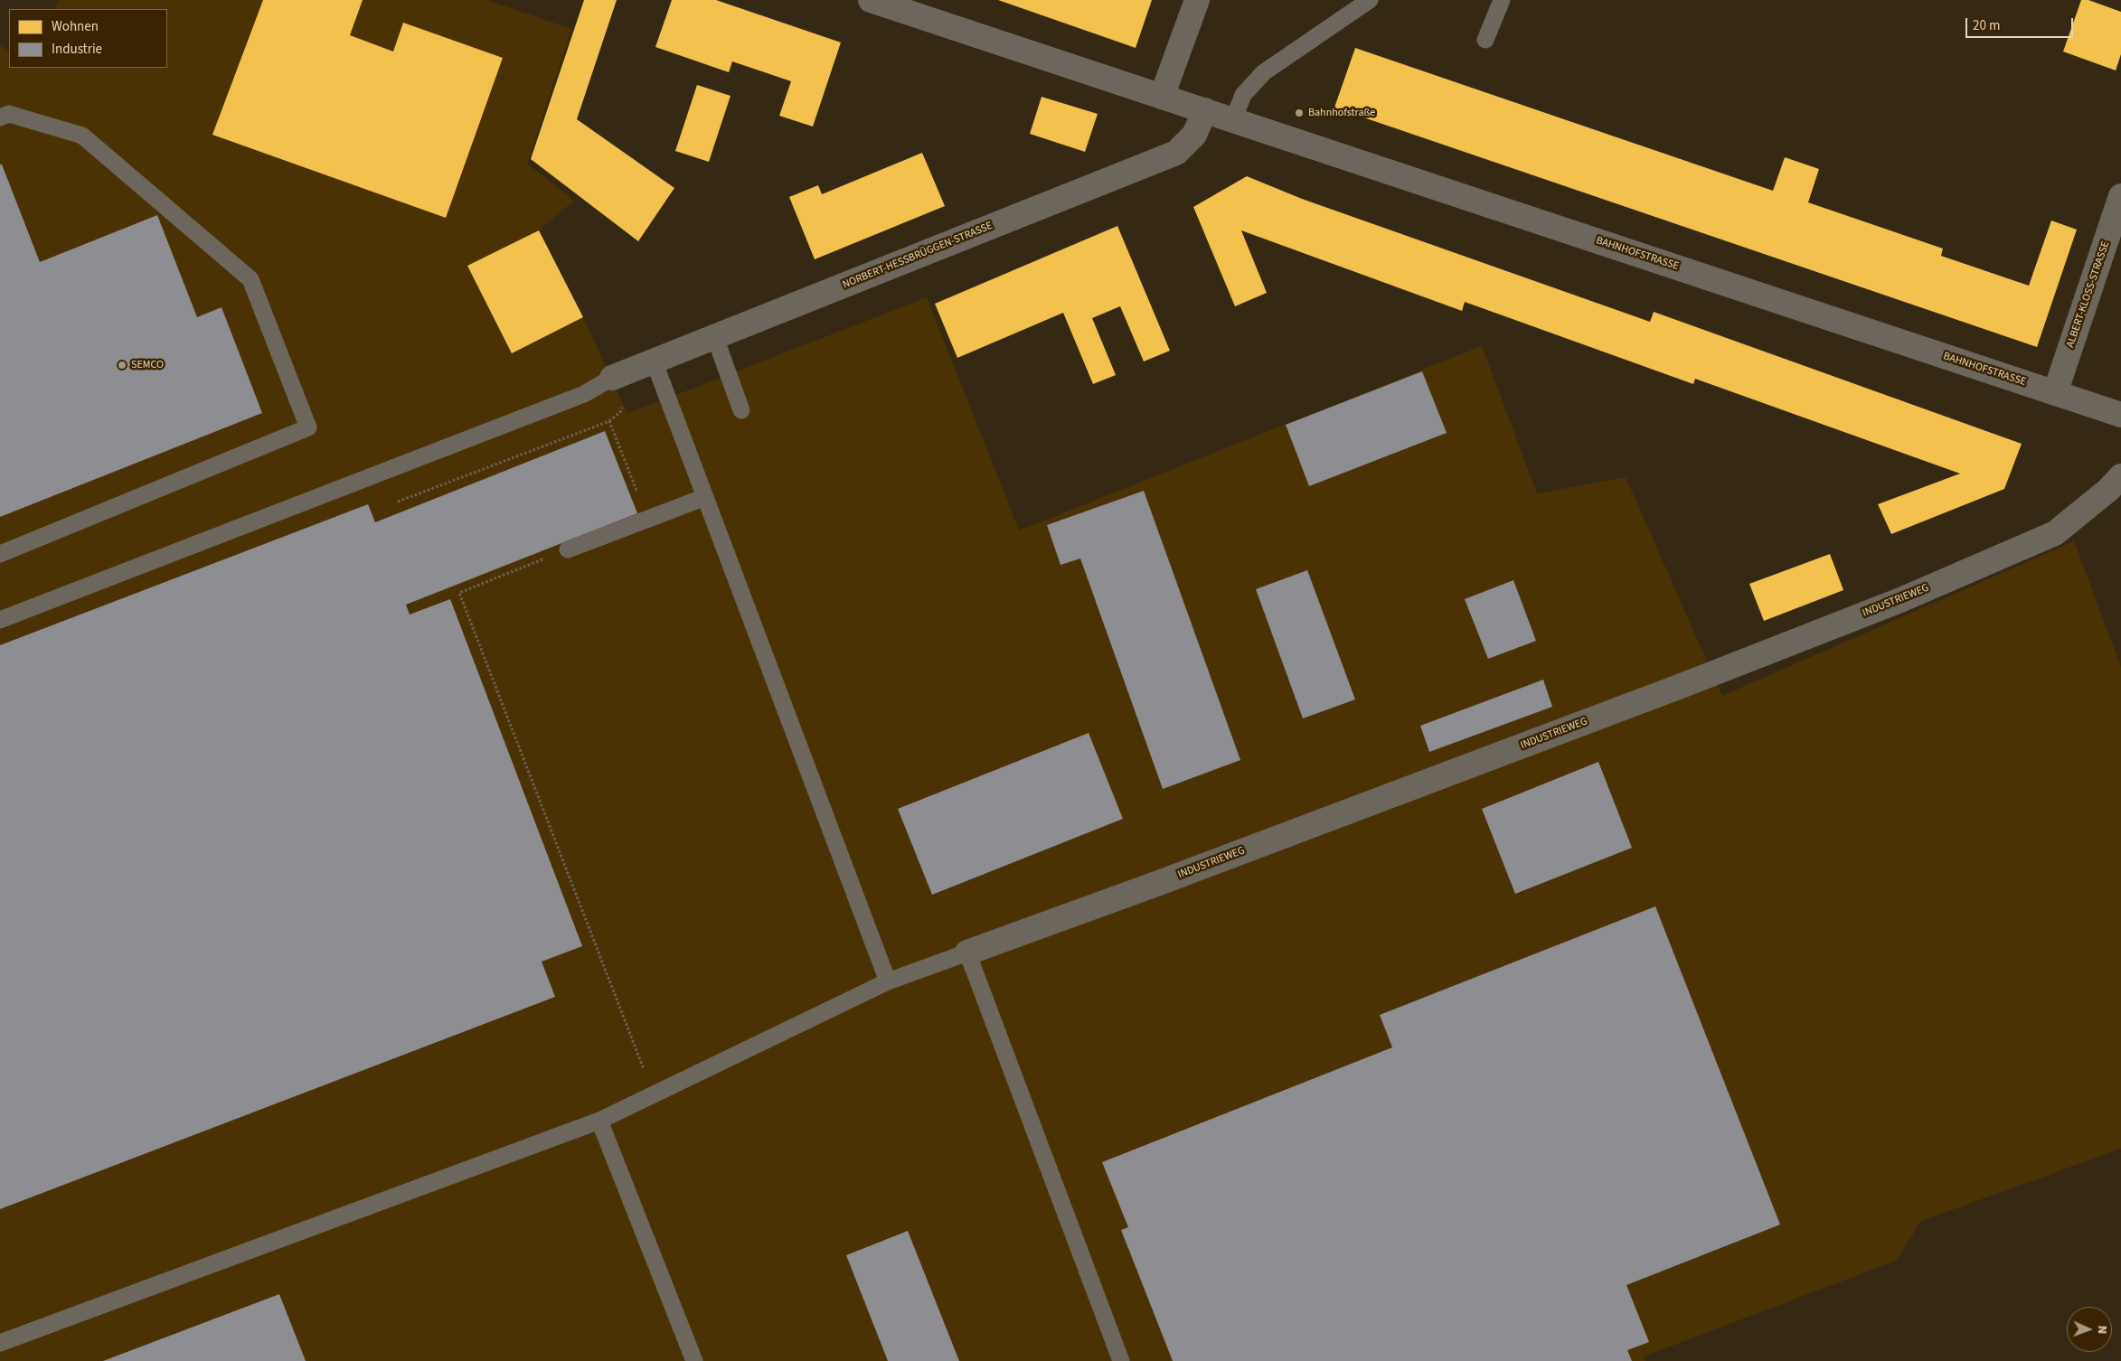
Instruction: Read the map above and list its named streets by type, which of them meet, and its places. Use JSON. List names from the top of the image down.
{
  "streets": {
    "street": [
      "BAHNHOFSTRASSE",
      "NORBERT-HESSBRÜGGEN-STRASSE",
      "ALBERT-KLOSS-STRASSE",
      "INDUSTRIEWEG"
    ]
  },
  "crossings": [
    ["BAHNHOFSTRASSE", "NORBERT-HESSBRÜGGEN-STRASSE"],
    ["BAHNHOFSTRASSE", "ALBERT-KLOSS-STRASSE"]
  ],
  "places": ["Bahnhofstraße", "SEMCO"],
  "legend": ["Wohnen", "Industrie"],
  "scale_bar": "20 m",
  "north": "right"
}
